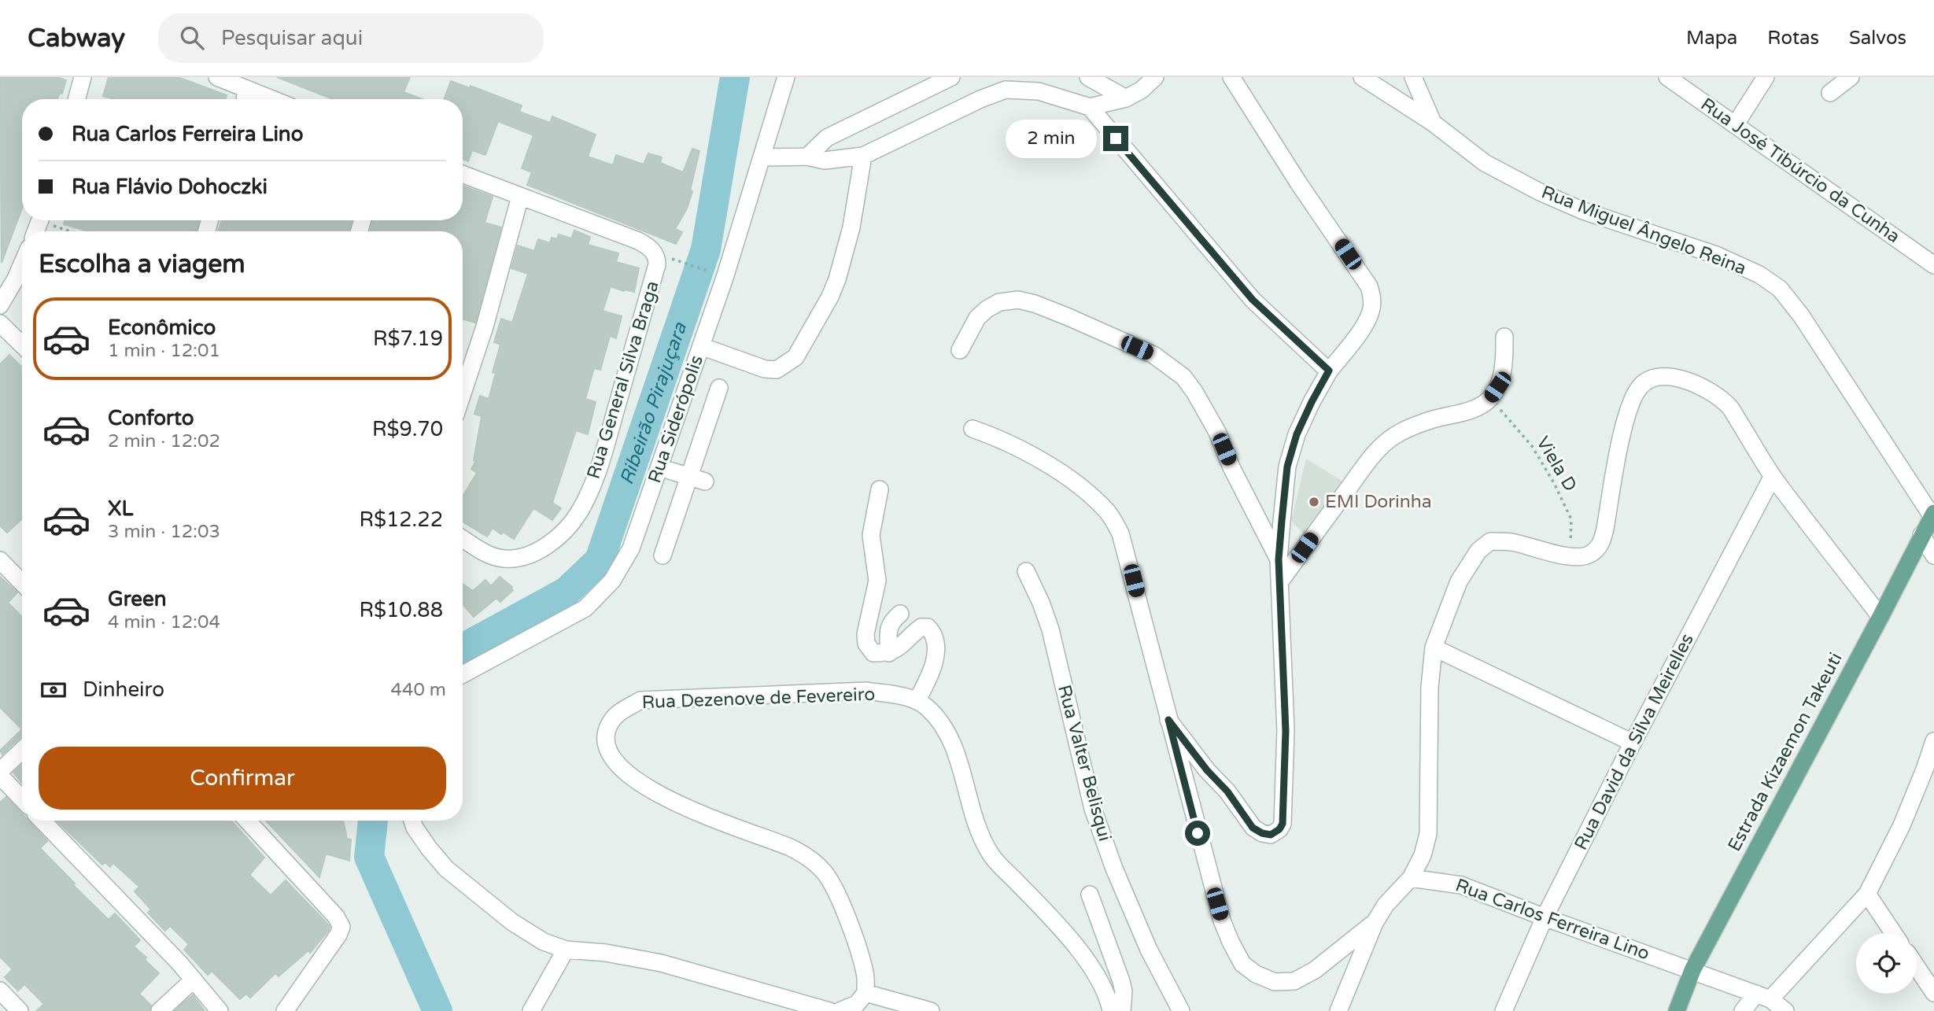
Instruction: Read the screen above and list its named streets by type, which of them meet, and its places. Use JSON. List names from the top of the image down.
{
  "streets": {
    "main road": ["Estrada Kizaemon Takeuti"],
    "street": [
      "Rua José Tibúrcio da Cunha",
      "Rua Miguel Ângelo Reina",
      "Rua General Silva Braga",
      "Rua Siderópolis",
      "Rua Dezenove de Fevereiro",
      "Rua David da Silva Meirelles",
      "Rua Valter Belisqui",
      "Rua Carlos Ferreira Lino"
    ],
    "path": ["Viela D"]
  },
  "crossings": [
    ["Rua Miguel Ângelo Reina", "Estrada Kizaemon Takeuti"],
    ["Rua David da Silva Meirelles", "Rua Carlos Ferreira Lino"],
    ["Estrada Kizaemon Takeuti", "Rua Carlos Ferreira Lino"]
  ],
  "water": ["Ribeirão Pirajuçara"],
  "places": ["EMI Dorinha"],
  "page": {
    "header": "Cabway",
    "search": "Pesquisar aqui",
    "nav": ["Mapa", "Rotas", "Salvos"],
    "banner": ["Rua Carlos Ferreira Lino", "Rua Flávio Dohoczki"],
    "bubble": "2 min",
    "heading": "Escolha a viagem",
    "list": [
      {
        "name": "Econômico",
        "note": "1 min · 12:01",
        "value": "R$7.19"
      },
      {
        "name": "Conforto",
        "note": "2 min · 12:02",
        "value": "R$9.70"
      },
      {
        "name": "XL",
        "note": "3 min · 12:03",
        "value": "R$12.22"
      },
      {
        "name": "Green",
        "note": "4 min · 12:04",
        "value": "R$10.88"
      }
    ],
    "pay": ["Dinheiro", "440 m"],
    "buttons": "Confirmar"
  }
}
